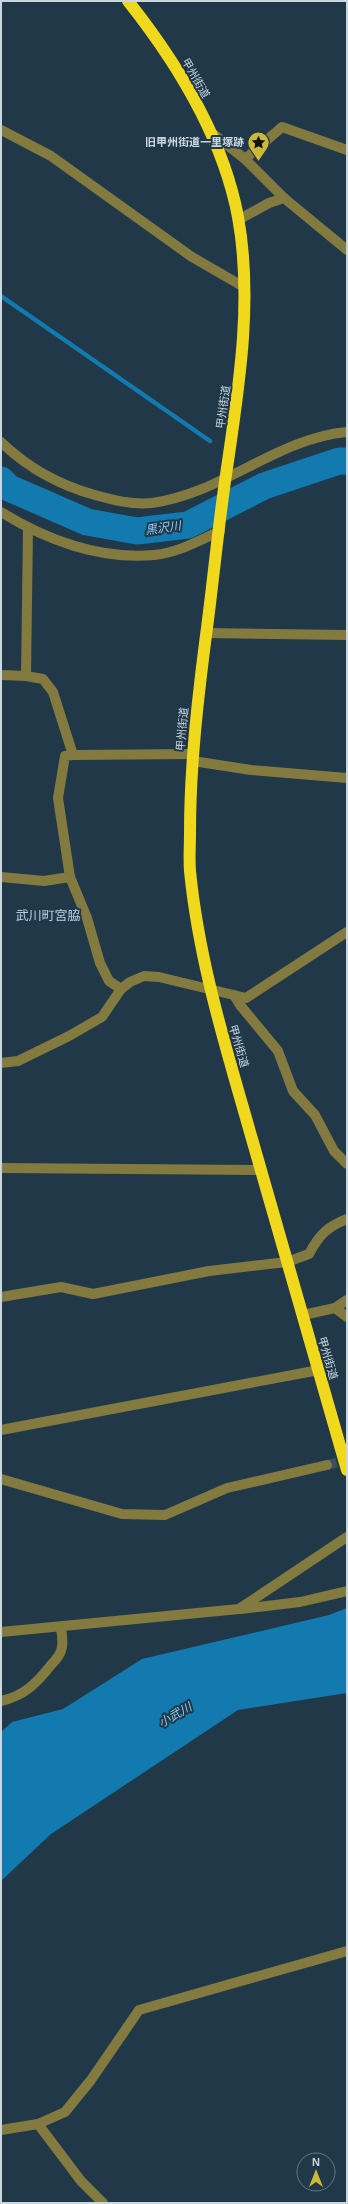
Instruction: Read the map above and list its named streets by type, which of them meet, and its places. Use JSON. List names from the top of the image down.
{
  "streets": {
    "highway": ["甲州街道"]
  },
  "districts": ["武川町宮脇"],
  "water": ["黒沢川", "小武川"],
  "places": {
    "place": ["旧甲州街道一里塚跡"]
  },
  "north": "top"
}
